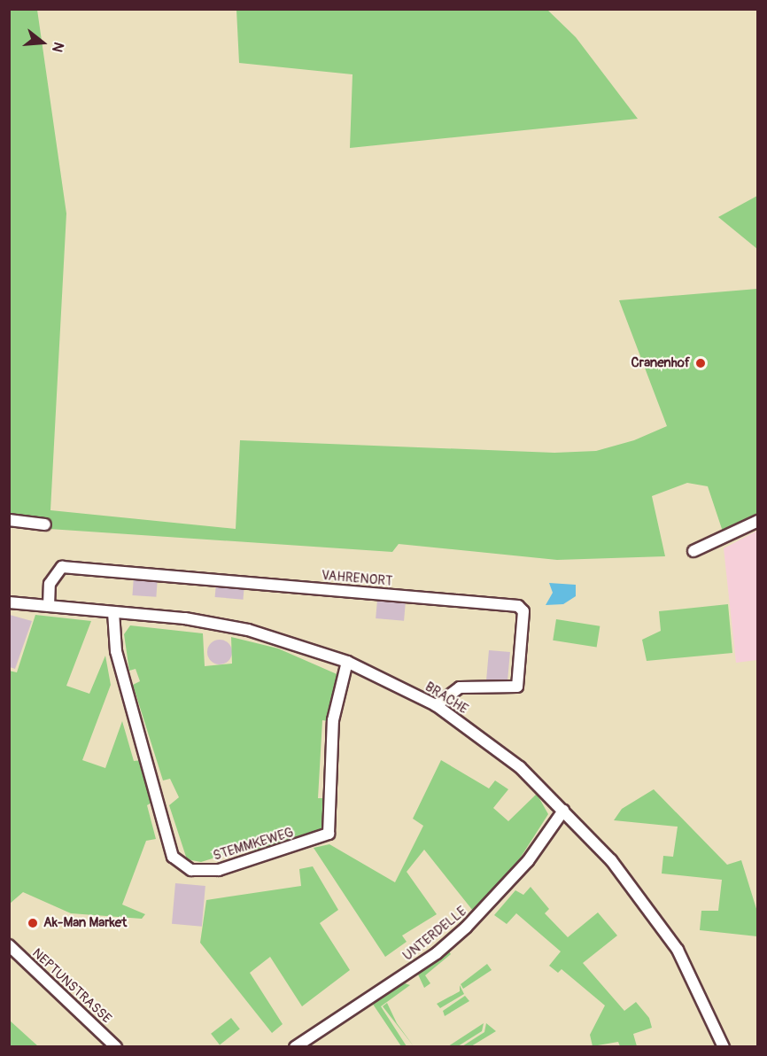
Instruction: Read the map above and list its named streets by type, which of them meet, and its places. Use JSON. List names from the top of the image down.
{
  "streets": {
    "street": [
      "VAHRENORT",
      "BRACHE",
      "STEMMKEWEG",
      "UNTERDELLE",
      "NEPTUNSTRASSE"
    ]
  },
  "crossings": [
    ["VAHRENORT", "BRACHE"],
    ["BRACHE", "STEMMKEWEG"],
    ["BRACHE", "UNTERDELLE"]
  ],
  "places": ["Cranenhof", "Ak-Man Market"],
  "north": "right"
}
